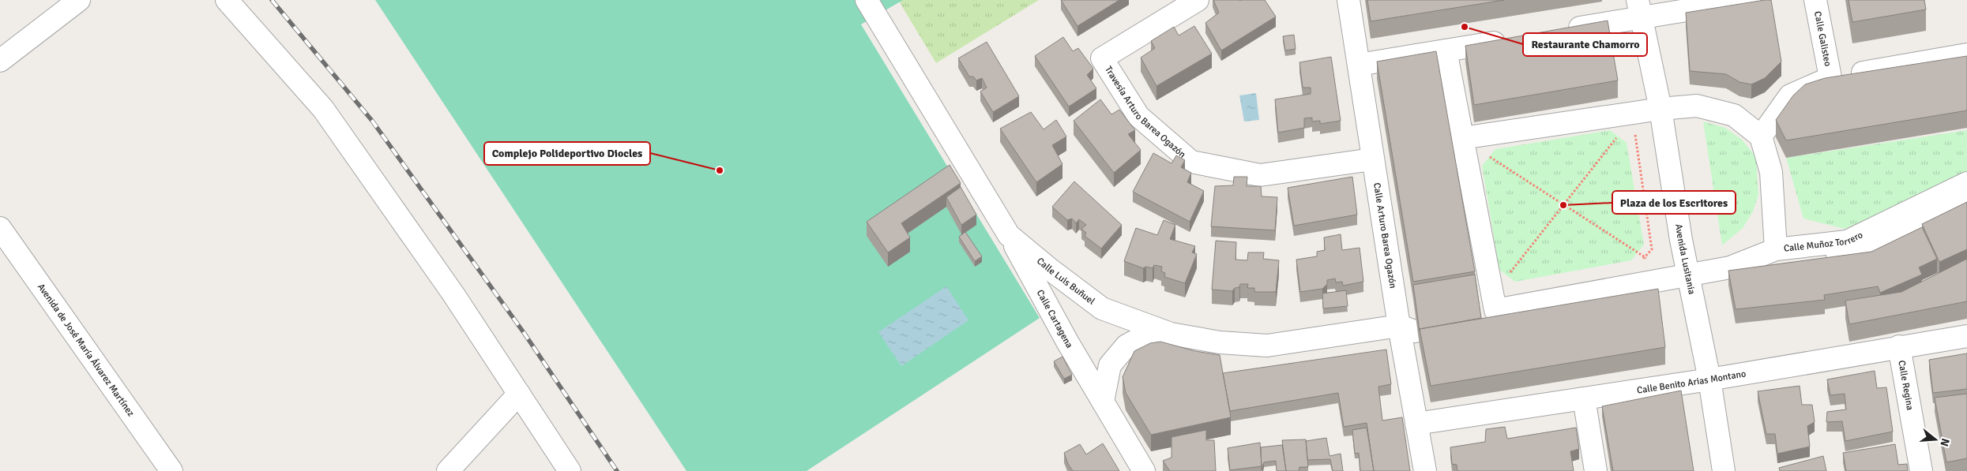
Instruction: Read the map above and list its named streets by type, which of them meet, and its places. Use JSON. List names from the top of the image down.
{
  "streets": {
    "street": [
      "Calle Galisteo",
      "Travesía Arturo Barea Ogazón",
      "Calle Arturo Barea Ogazón",
      "Calle Muñoz Torrero",
      "Avenida Lusitania",
      "Calle Luis Buñuel",
      "Calle Cartagena",
      "Avenida de José María Álvarez Martínez",
      "Calle Benito Arias Montano",
      "Calle Regina"
    ]
  },
  "crossings": [
    ["Travesía Arturo Barea Ogazón", "Calle Arturo Barea Ogazón"],
    ["Calle Arturo Barea Ogazón", "Calle Luis Buñuel"],
    ["Calle Arturo Barea Ogazón", "Calle Benito Arias Montano"],
    ["Avenida Lusitania", "Calle Benito Arias Montano"],
    ["Calle Luis Buñuel", "Calle Cartagena"],
    ["Calle Benito Arias Montano", "Calle Regina"]
  ],
  "places": ["Restaurante Chamorro", "Complejo Polideportivo Diocles", "Plaza de los Escritores"],
  "north": "right"
}
